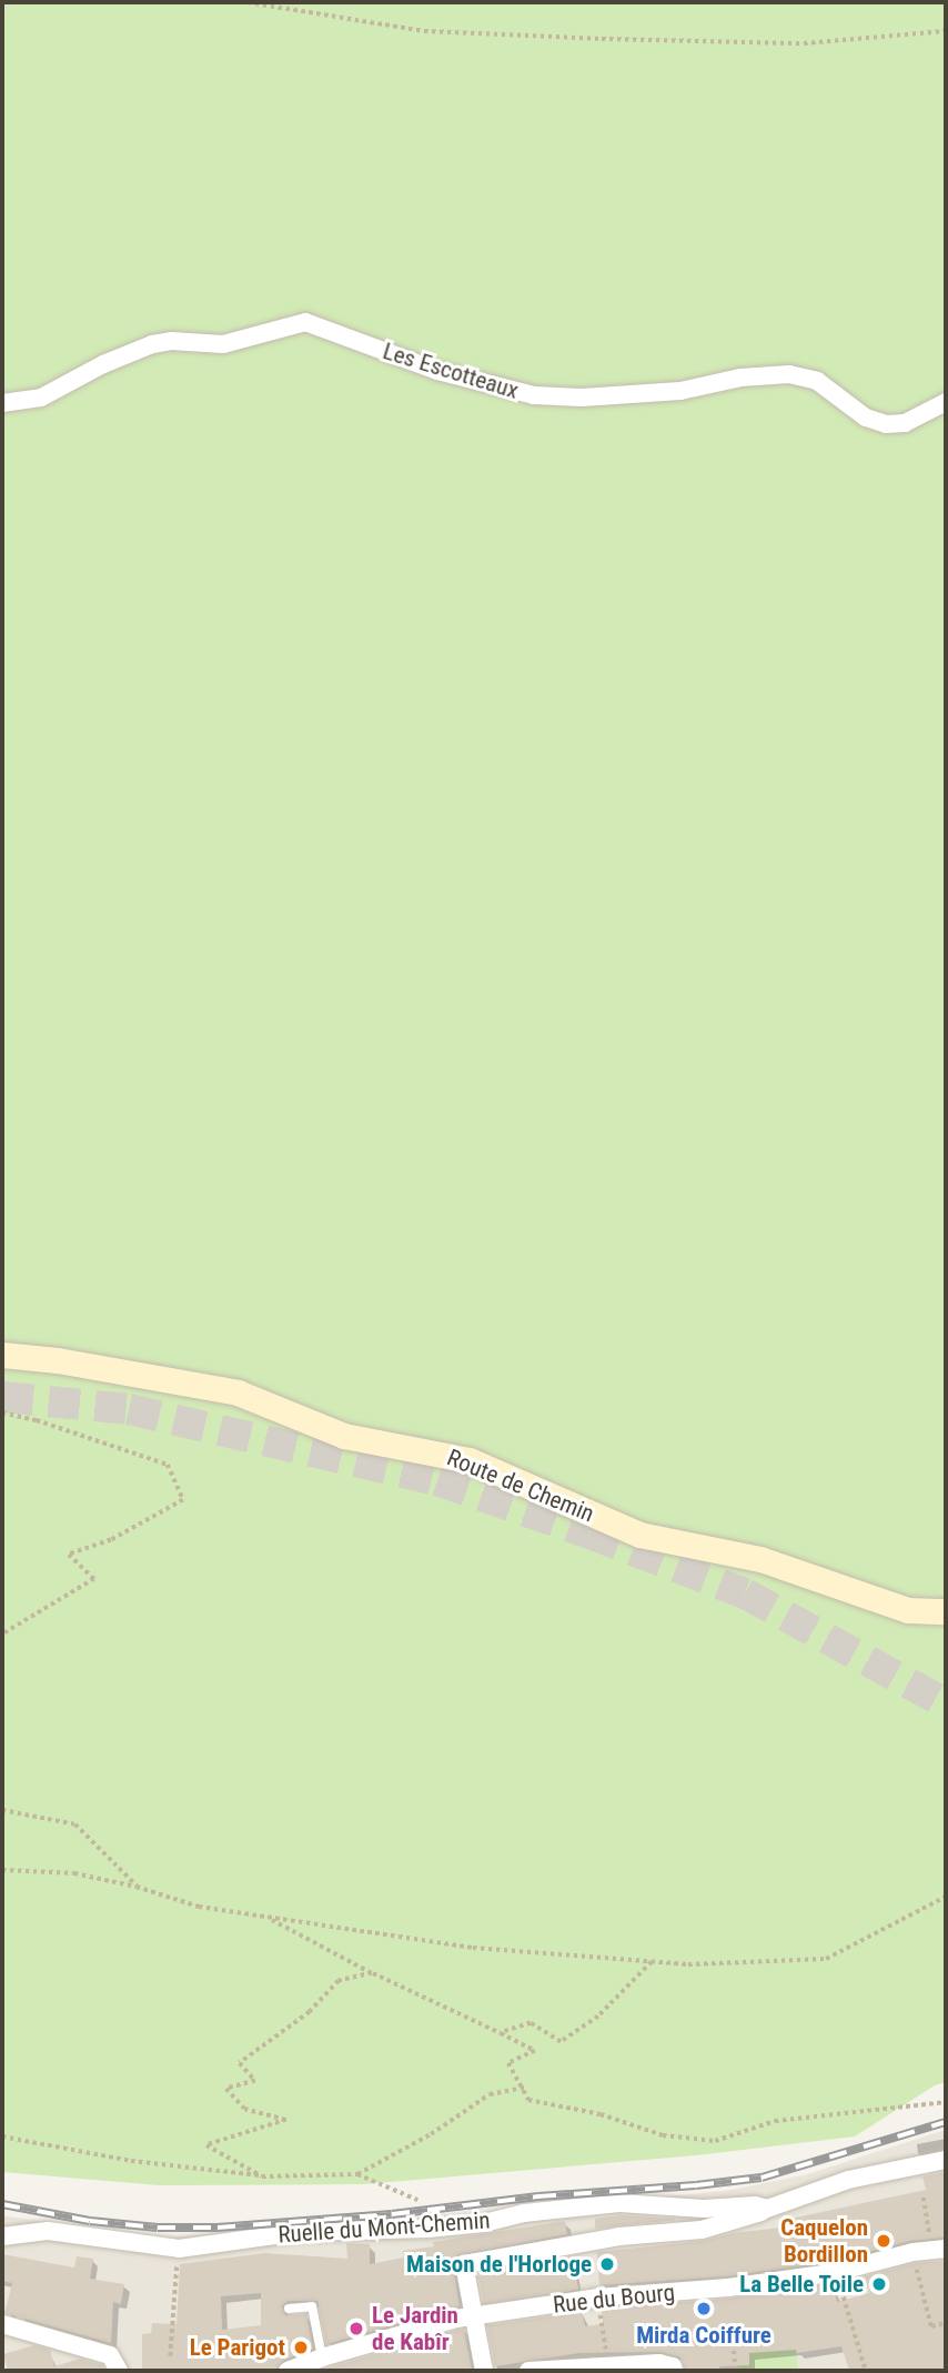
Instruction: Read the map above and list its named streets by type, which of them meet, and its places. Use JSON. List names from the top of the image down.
{
  "streets": {
    "street": [
      "Les Escotteaux",
      "Route de Chemin",
      "Ruelle du Mont-Chemin",
      "Rue du Bourg"
    ]
  },
  "crossings": [
    ["Ruelle du Mont-Chemin", "Rue du Bourg"]
  ],
  "places": [
    "Caquelon Bordillon",
    "Maison de l'Horloge",
    "La Belle Toile",
    "Mirda Coiffure",
    "Le Jardin de Kabîr",
    "Le Parigot"
  ]
}
